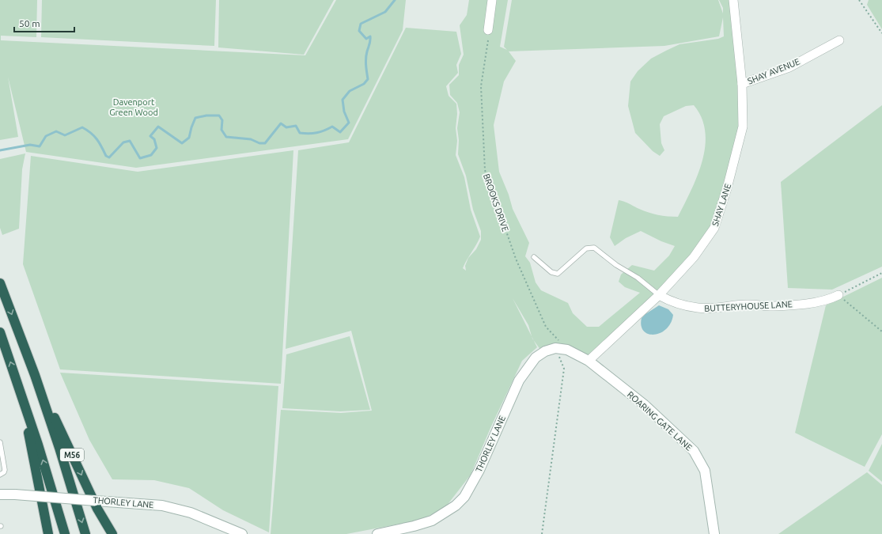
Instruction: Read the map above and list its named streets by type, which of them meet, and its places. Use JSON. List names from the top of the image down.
{
  "streets": {
    "highway": ["M56"],
    "street": [
      "SHAY AVENUE",
      "SHAY LANE",
      "BUTTERYHOUSE LANE",
      "ROARING GATE LANE",
      "THORLEY LANE"
    ],
    "path": ["BROOKS DRIVE"]
  },
  "crossings": [
    ["SHAY AVENUE", "SHAY LANE"],
    ["BROOKS DRIVE", "THORLEY LANE"],
    ["SHAY LANE", "BUTTERYHOUSE LANE"],
    ["SHAY LANE", "ROARING GATE LANE"],
    ["SHAY LANE", "THORLEY LANE"],
    ["ROARING GATE LANE", "THORLEY LANE"]
  ],
  "parks": ["Davenport Green Wood"],
  "scale_bar": "50 m"
}
